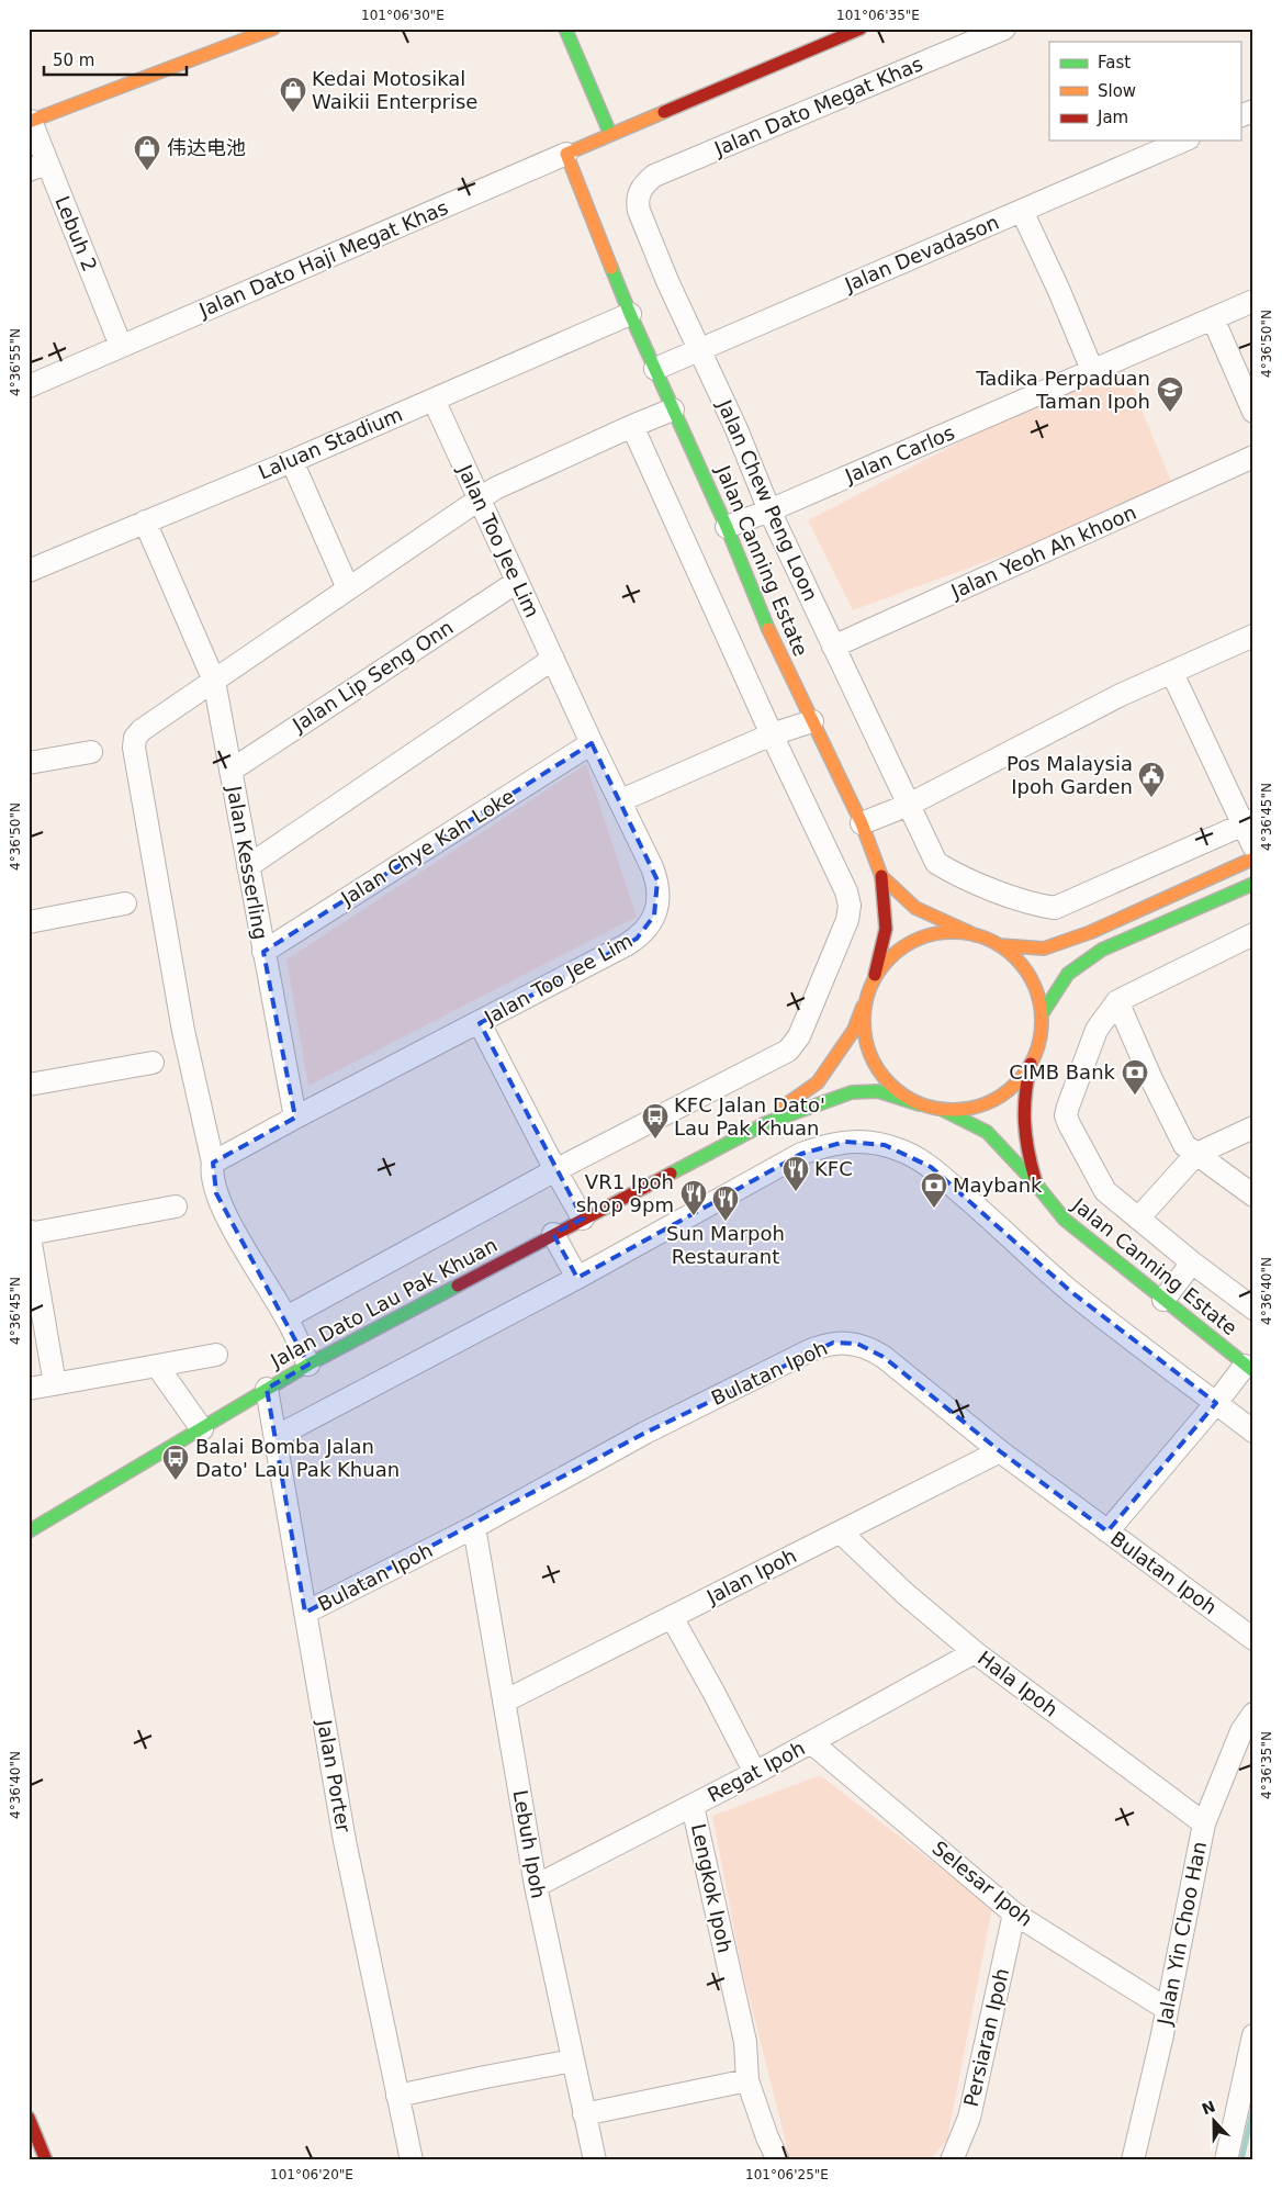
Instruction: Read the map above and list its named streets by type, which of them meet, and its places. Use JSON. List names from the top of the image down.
{
  "streets": {
    "main road": ["Jalan Dato Haji Megat Khas", "Jalan Canning Estate", "Jalan Dato Lau Pak Khuan"],
    "street": [
      "Jalan Dato Megat Khas",
      "Lebuh 2",
      "Jalan Devadason",
      "Laluan Stadium",
      "Jalan Carlos",
      "Jalan Chew Peng Loon",
      "Jalan Too Jee Lim",
      "Jalan Yeoh Ah khoon",
      "Jalan Lip Seng Onn",
      "Jalan Chye Kah Loke",
      "Jalan Kesserling",
      "Bulatan Ipoh",
      "Jalan Ipoh",
      "Hala Ipoh",
      "Regat Ipoh",
      "Jalan Porter",
      "Lebuh Ipoh",
      "Selesar Ipoh",
      "Lengkok Ipoh",
      "Jalan Yin Choo Han",
      "Persiaran Ipoh"
    ]
  },
  "crossings": [
    ["Jalan Dato Megat Khas", "Jalan Chew Peng Loon"],
    ["Lebuh 2", "Jalan Dato Haji Megat Khas"],
    ["Jalan Devadason", "Jalan Chew Peng Loon"],
    ["Jalan Devadason", "Jalan Canning Estate"],
    ["Jalan Dato Haji Megat Khas", "Jalan Canning Estate"],
    ["Laluan Stadium", "Jalan Too Jee Lim"],
    ["Laluan Stadium", "Jalan Canning Estate"],
    ["Laluan Stadium", "Jalan Kesserling"],
    ["Jalan Carlos", "Jalan Chew Peng Loon"],
    ["Jalan Carlos", "Jalan Canning Estate"],
    ["Jalan Chew Peng Loon", "Jalan Yeoh Ah khoon"],
    ["Jalan Too Jee Lim", "Jalan Lip Seng Onn"],
    ["Jalan Too Jee Lim", "Jalan Chye Kah Loke"],
    ["Jalan Too Jee Lim", "Jalan Kesserling"],
    ["Jalan Canning Estate", "Jalan Dato Lau Pak Khuan"],
    ["Jalan Lip Seng Onn", "Jalan Kesserling"],
    ["Jalan Chye Kah Loke", "Jalan Kesserling"],
    ["Jalan Dato Lau Pak Khuan", "Jalan Porter"],
    ["Bulatan Ipoh", "Jalan Ipoh"],
    ["Bulatan Ipoh", "Jalan Porter"],
    ["Bulatan Ipoh", "Lebuh Ipoh"],
    ["Jalan Ipoh", "Hala Ipoh"],
    ["Jalan Ipoh", "Lebuh Ipoh"],
    ["Hala Ipoh", "Regat Ipoh"],
    ["Hala Ipoh", "Jalan Yin Choo Han"],
    ["Regat Ipoh", "Lebuh Ipoh"],
    ["Regat Ipoh", "Selesar Ipoh"],
    ["Regat Ipoh", "Lengkok Ipoh"],
    ["Selesar Ipoh", "Jalan Yin Choo Han"],
    ["Selesar Ipoh", "Persiaran Ipoh"]
  ],
  "places": {
    "shop": ["Kedai Motosikal Waikii Enterprise", "伟达电池"],
    "school or university": ["Tadika Perpaduan Taman Ipoh"],
    "public building": ["Pos Malaysia Ipoh Garden"],
    "bank": ["CIMB Bank", "Maybank"],
    "bus stop": ["KFC Jalan Dato' Lau Pak Khuan", "Balai Bomba Jalan Dato' Lau Pak Khuan"],
    "restaurant": ["KFC", "VR1 Ipoh shop 9pm", "Sun Marpoh Restaurant"]
  },
  "legend": ["Fast", "Slow", "Jam"],
  "scale_bar": "50 m",
  "north": "top",
  "coordinates": [
    "101°06'30\"E",
    "101°06'35\"E",
    "4°36'50\"N",
    "4°36'55\"N",
    "4°36'45\"N",
    "4°36'40\"N",
    "4°36'35\"N",
    "101°06'20\"E",
    "101°06'25\"E"
  ]
}
